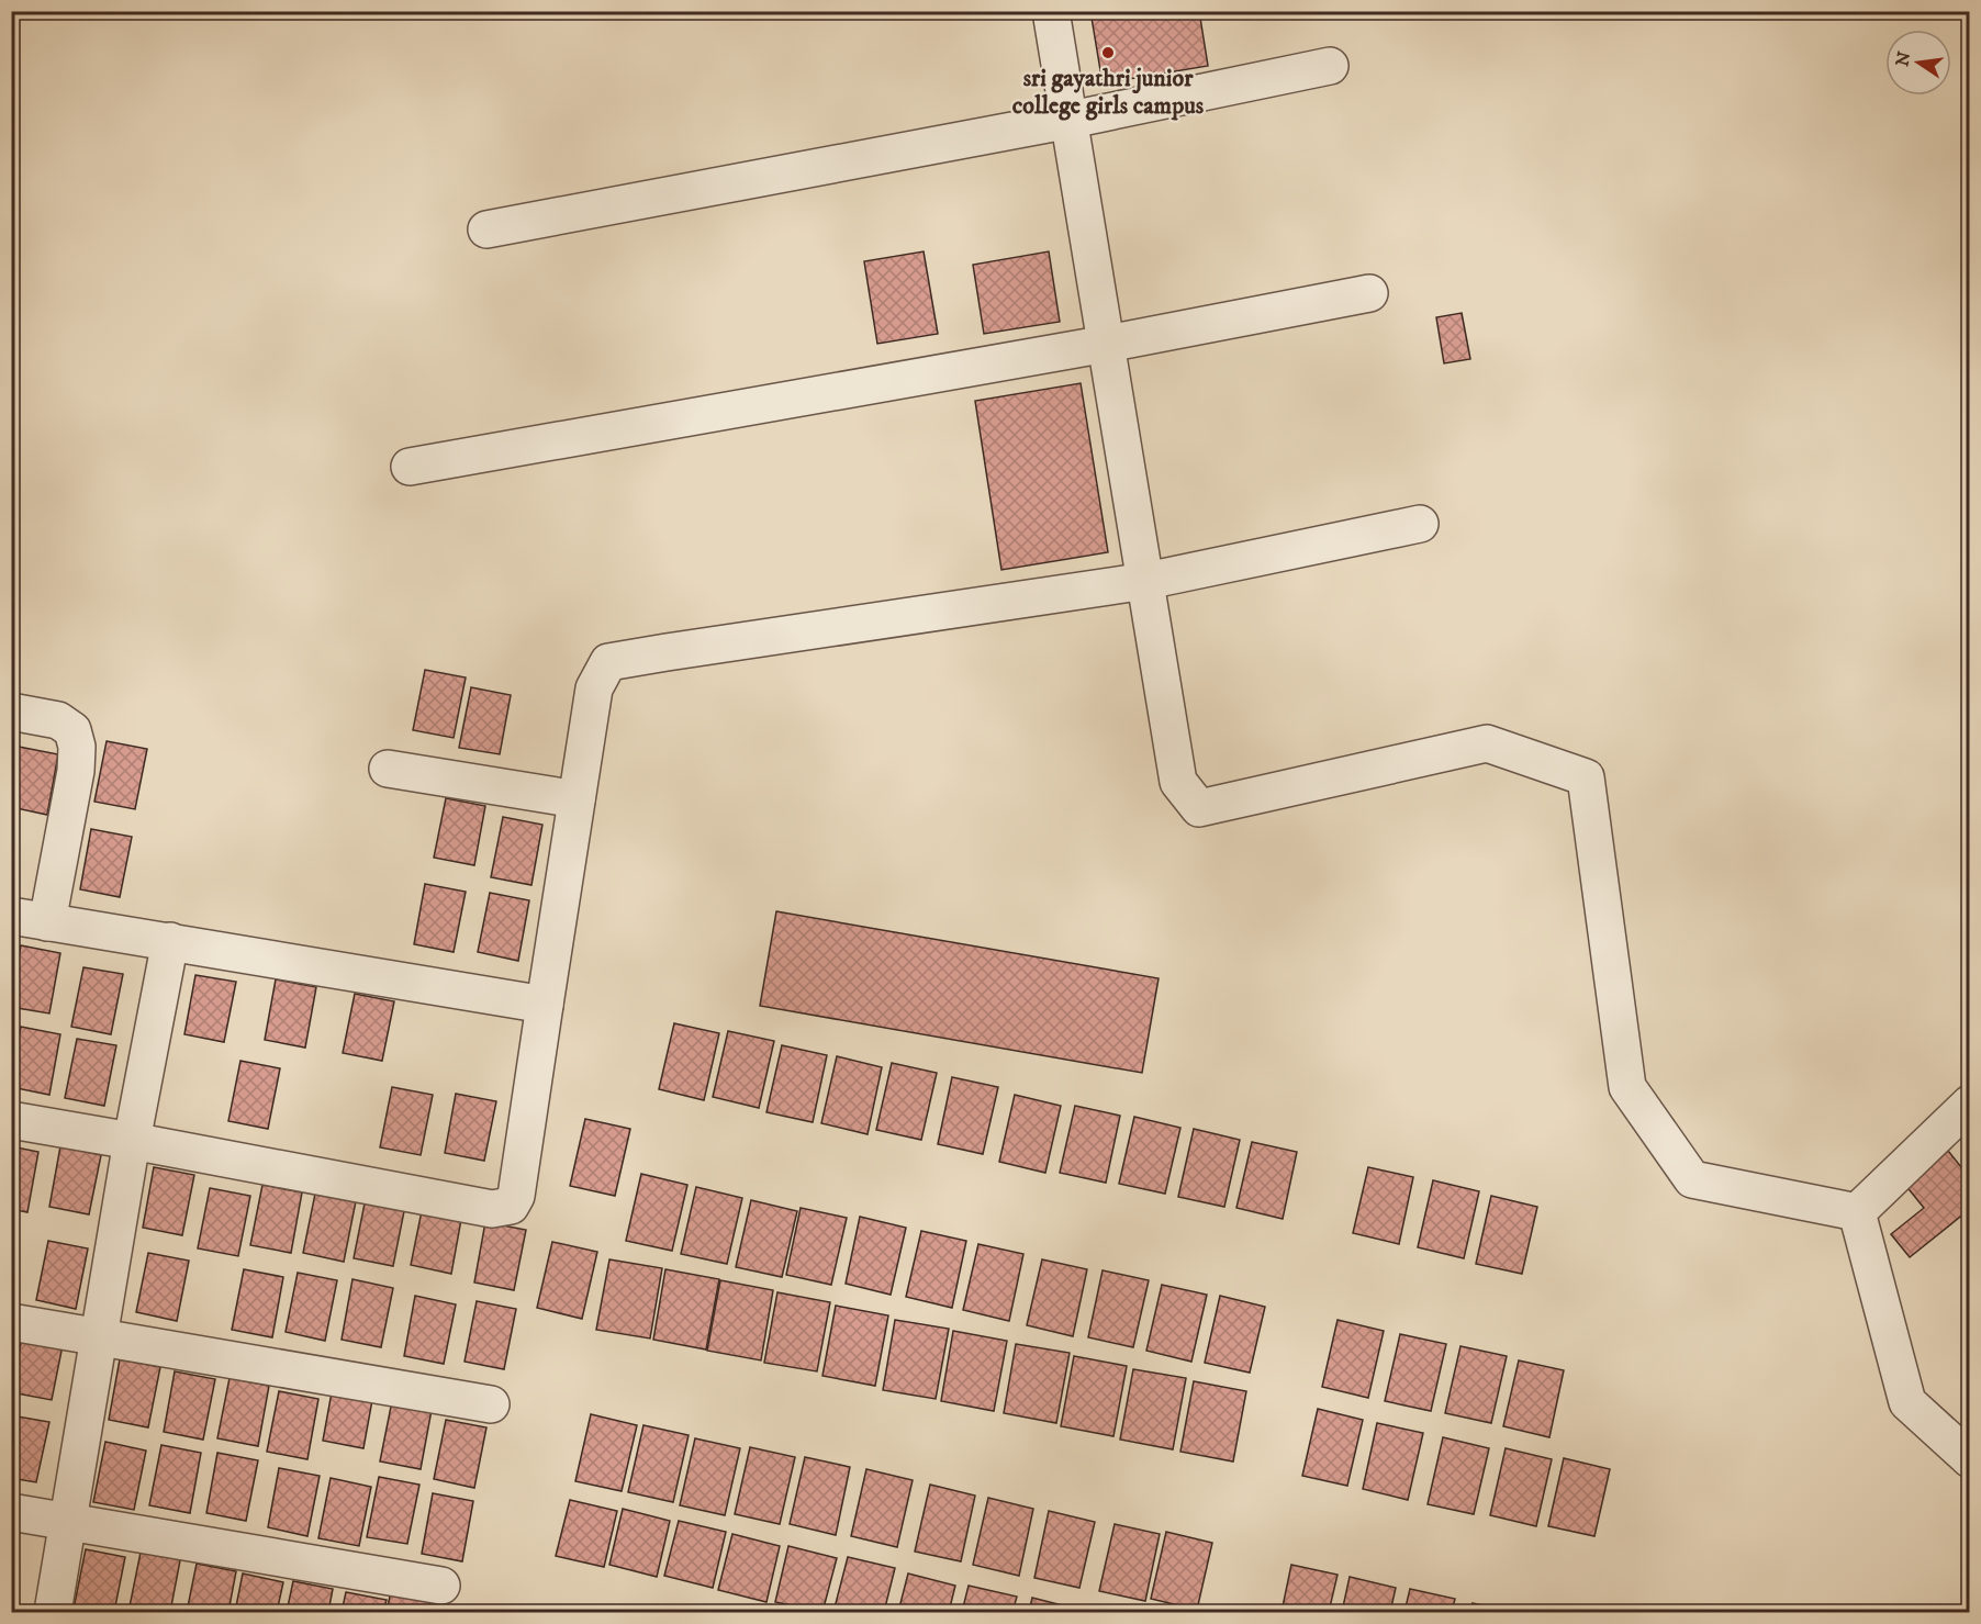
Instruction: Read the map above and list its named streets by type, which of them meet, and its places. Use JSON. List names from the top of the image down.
{
  "places": ["sri gayathri junior college girls campus"],
  "north": "left"
}
